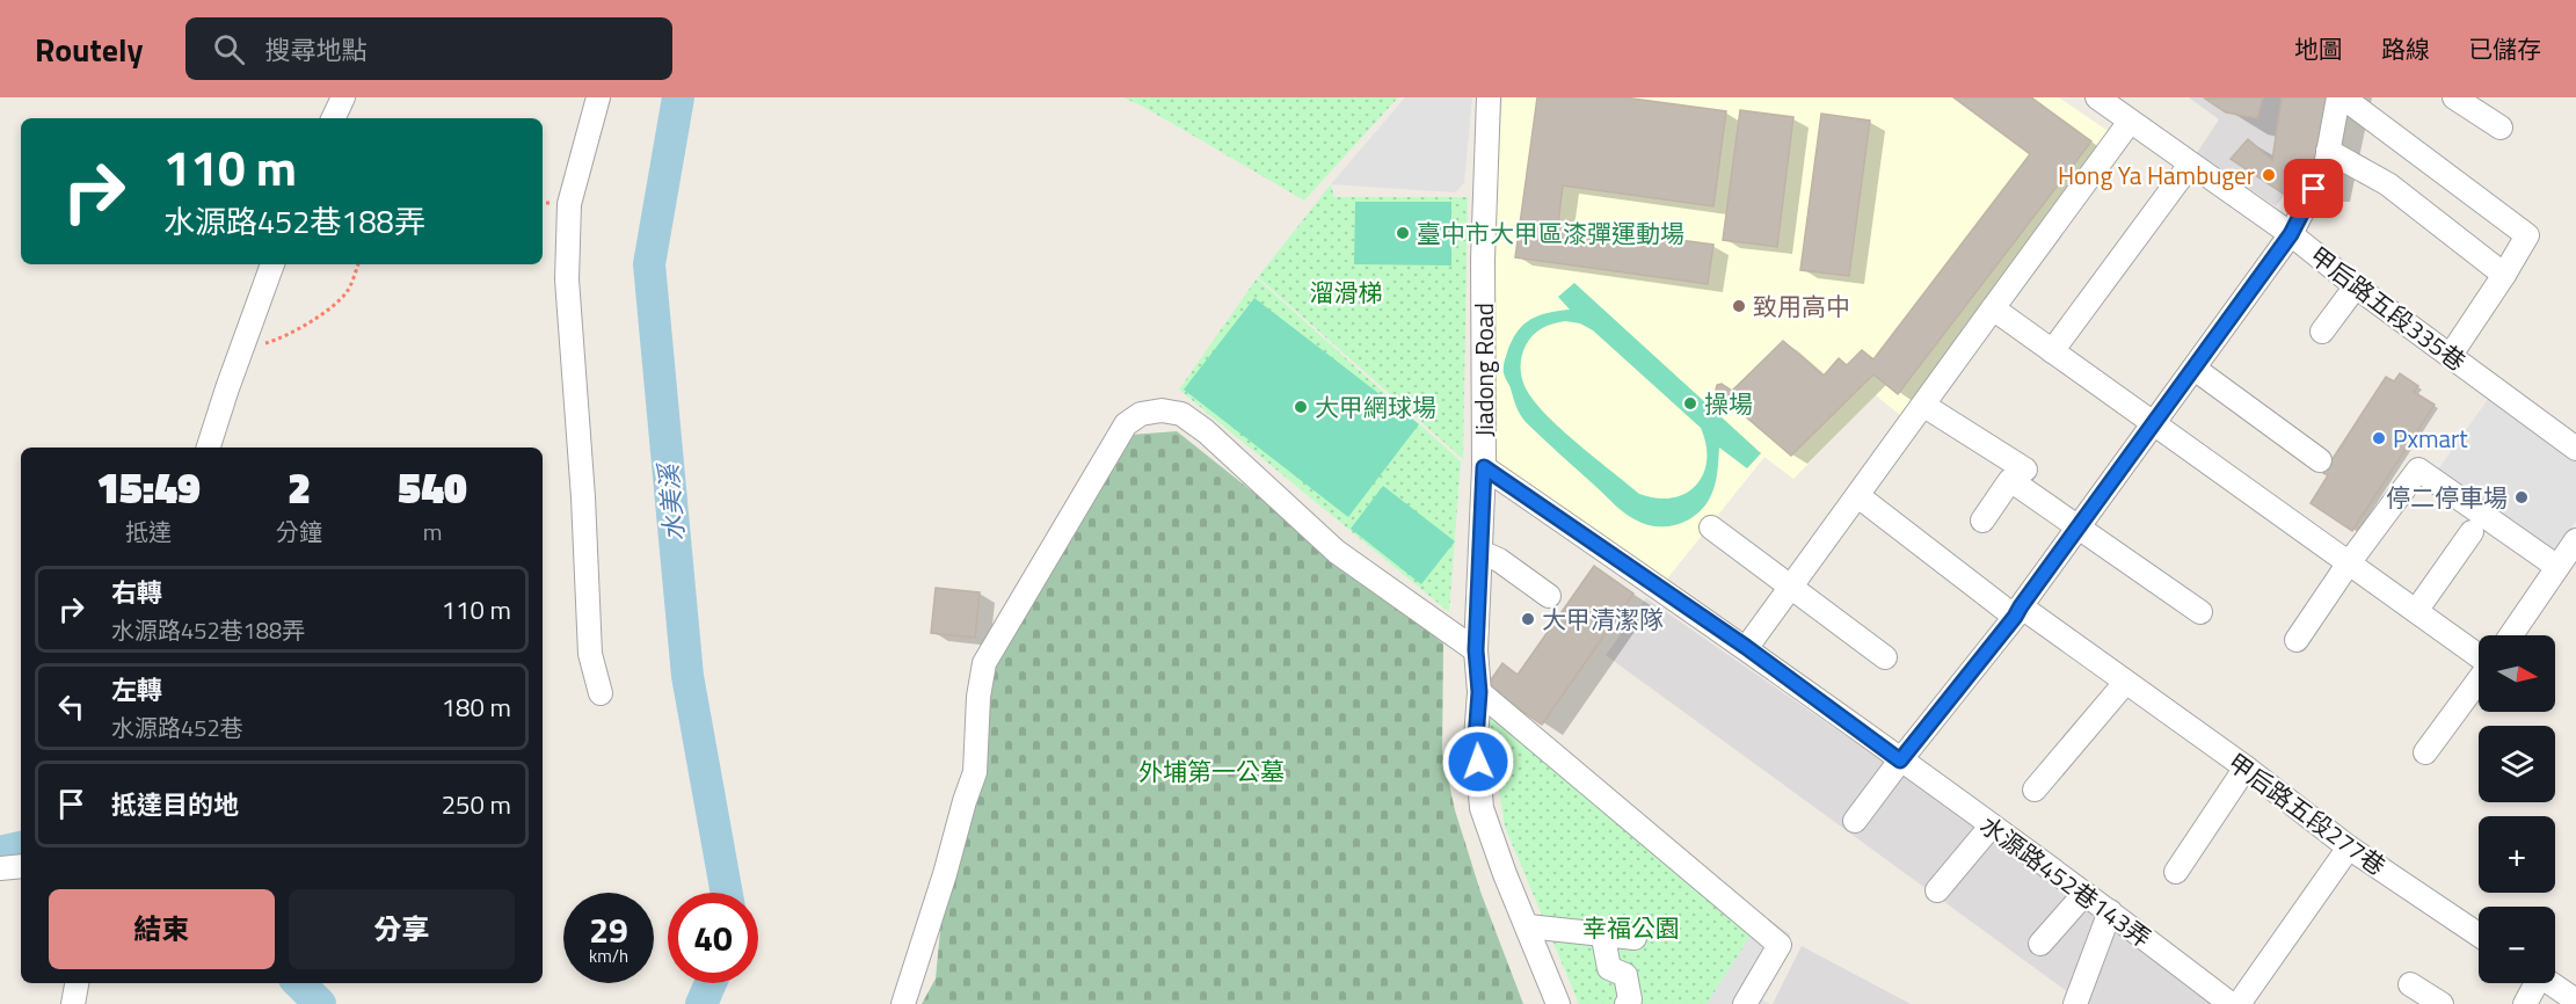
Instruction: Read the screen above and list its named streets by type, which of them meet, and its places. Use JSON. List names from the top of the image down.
{
  "streets": {
    "street": [
      "甲后路五段335巷",
      "Jiadong Road",
      "甲后路五段277巷",
      "水源路452巷143弄"
    ]
  },
  "crossings": [
    ["Jiadong Road", "水源路452巷143弄"]
  ],
  "water": ["水美溪"],
  "parks": ["溜滑梯", "外埔第一公墓", "幸福公園"],
  "places": [
    "Hong Ya Hambuger",
    "臺中市大甲區漆彈運動場",
    "致用高中",
    "操場",
    "大甲網球場",
    "Pxmart",
    "停二停車場",
    "大甲清潔隊"
  ],
  "north": "right",
  "page": {
    "header": "Routely",
    "search": "搜尋地點",
    "nav": ["地圖", "路線", "已儲存"],
    "turn": ["110 m", "水源路452巷188弄"],
    "eta": [
      "15:49",
      "抵達",
      "2",
      "分鐘",
      "540",
      "m"
    ],
    "list": [
      {
        "name": "右轉",
        "note": "水源路452巷188弄",
        "value": "110 m"
      },
      {
        "name": "左轉",
        "note": "水源路452巷",
        "value": "180 m"
      },
      {
        "name": "抵達目的地",
        "value": "250 m"
      }
    ],
    "map_buttons": ["+", "−"],
    "buttons": ["結束", "分享"],
    "speed": "29 km/h",
    "limit": "40"
  }
}
